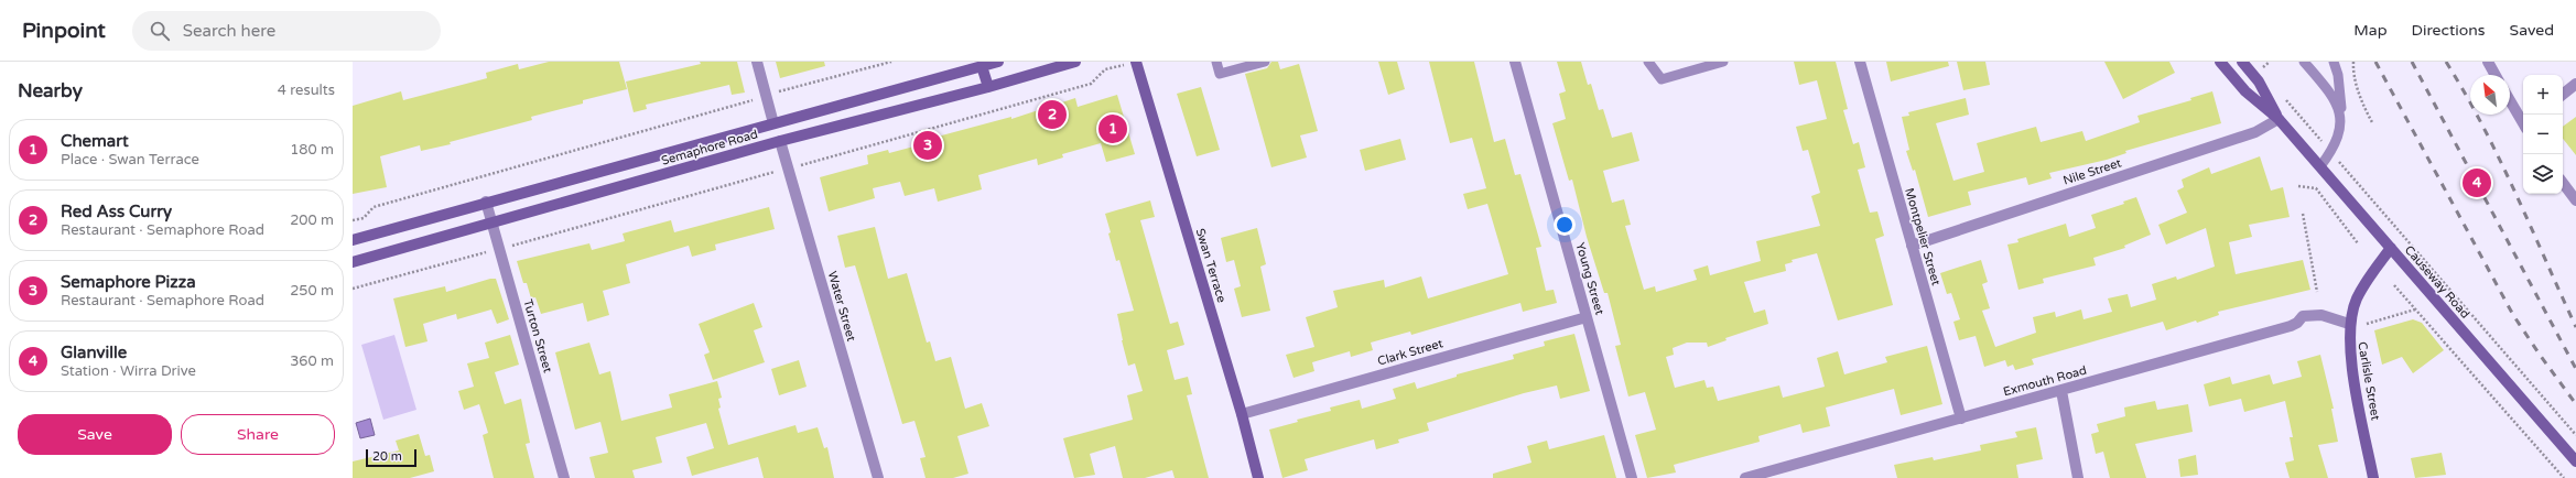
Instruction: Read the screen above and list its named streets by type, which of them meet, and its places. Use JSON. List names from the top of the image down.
{
  "streets": {
    "main road": [
      "Semaphore Road",
      "Swan Terrace",
      "Causeway Road",
      "Carlisle Street"
    ],
    "street": [
      "Nile Street",
      "Montpelier Street",
      "Young Street",
      "Water Street",
      "Turton Street",
      "Clark Street",
      "Exmouth Road"
    ]
  },
  "crossings": [
    ["Semaphore Road", "Water Street"],
    ["Semaphore Road", "Turton Street"],
    ["Nile Street", "Montpelier Street"],
    ["Nile Street", "Causeway Road"],
    ["Montpelier Street", "Exmouth Road"],
    ["Swan Terrace", "Clark Street"],
    ["Young Street", "Clark Street"],
    ["Causeway Road", "Carlisle Street"],
    ["Exmouth Road", "Carlisle Street"]
  ],
  "scale_bar": "20 m",
  "north": "top left",
  "page": {
    "header": "Pinpoint",
    "search": "Search here",
    "nav": ["Map", "Directions", "Saved"],
    "heading": ["Nearby", "4 results"],
    "map_buttons": ["+", "−"],
    "pins": [
      "2",
      "1",
      "3",
      "4"
    ],
    "list": [
      {
        "mark": "1",
        "name": "Chemart",
        "note": "Place · Swan Terrace",
        "value": "180 m"
      },
      {
        "mark": "2",
        "name": "Red Ass Curry",
        "note": "Restaurant · Semaphore Road",
        "value": "200 m"
      },
      {
        "mark": "3",
        "name": "Semaphore Pizza",
        "note": "Restaurant · Semaphore Road",
        "value": "250 m"
      },
      {
        "mark": "4",
        "name": "Glanville",
        "note": "Station · Wirra Drive",
        "value": "360 m"
      }
    ],
    "buttons": ["Save", "Share"],
    "scale": "20 m"
  }
}
